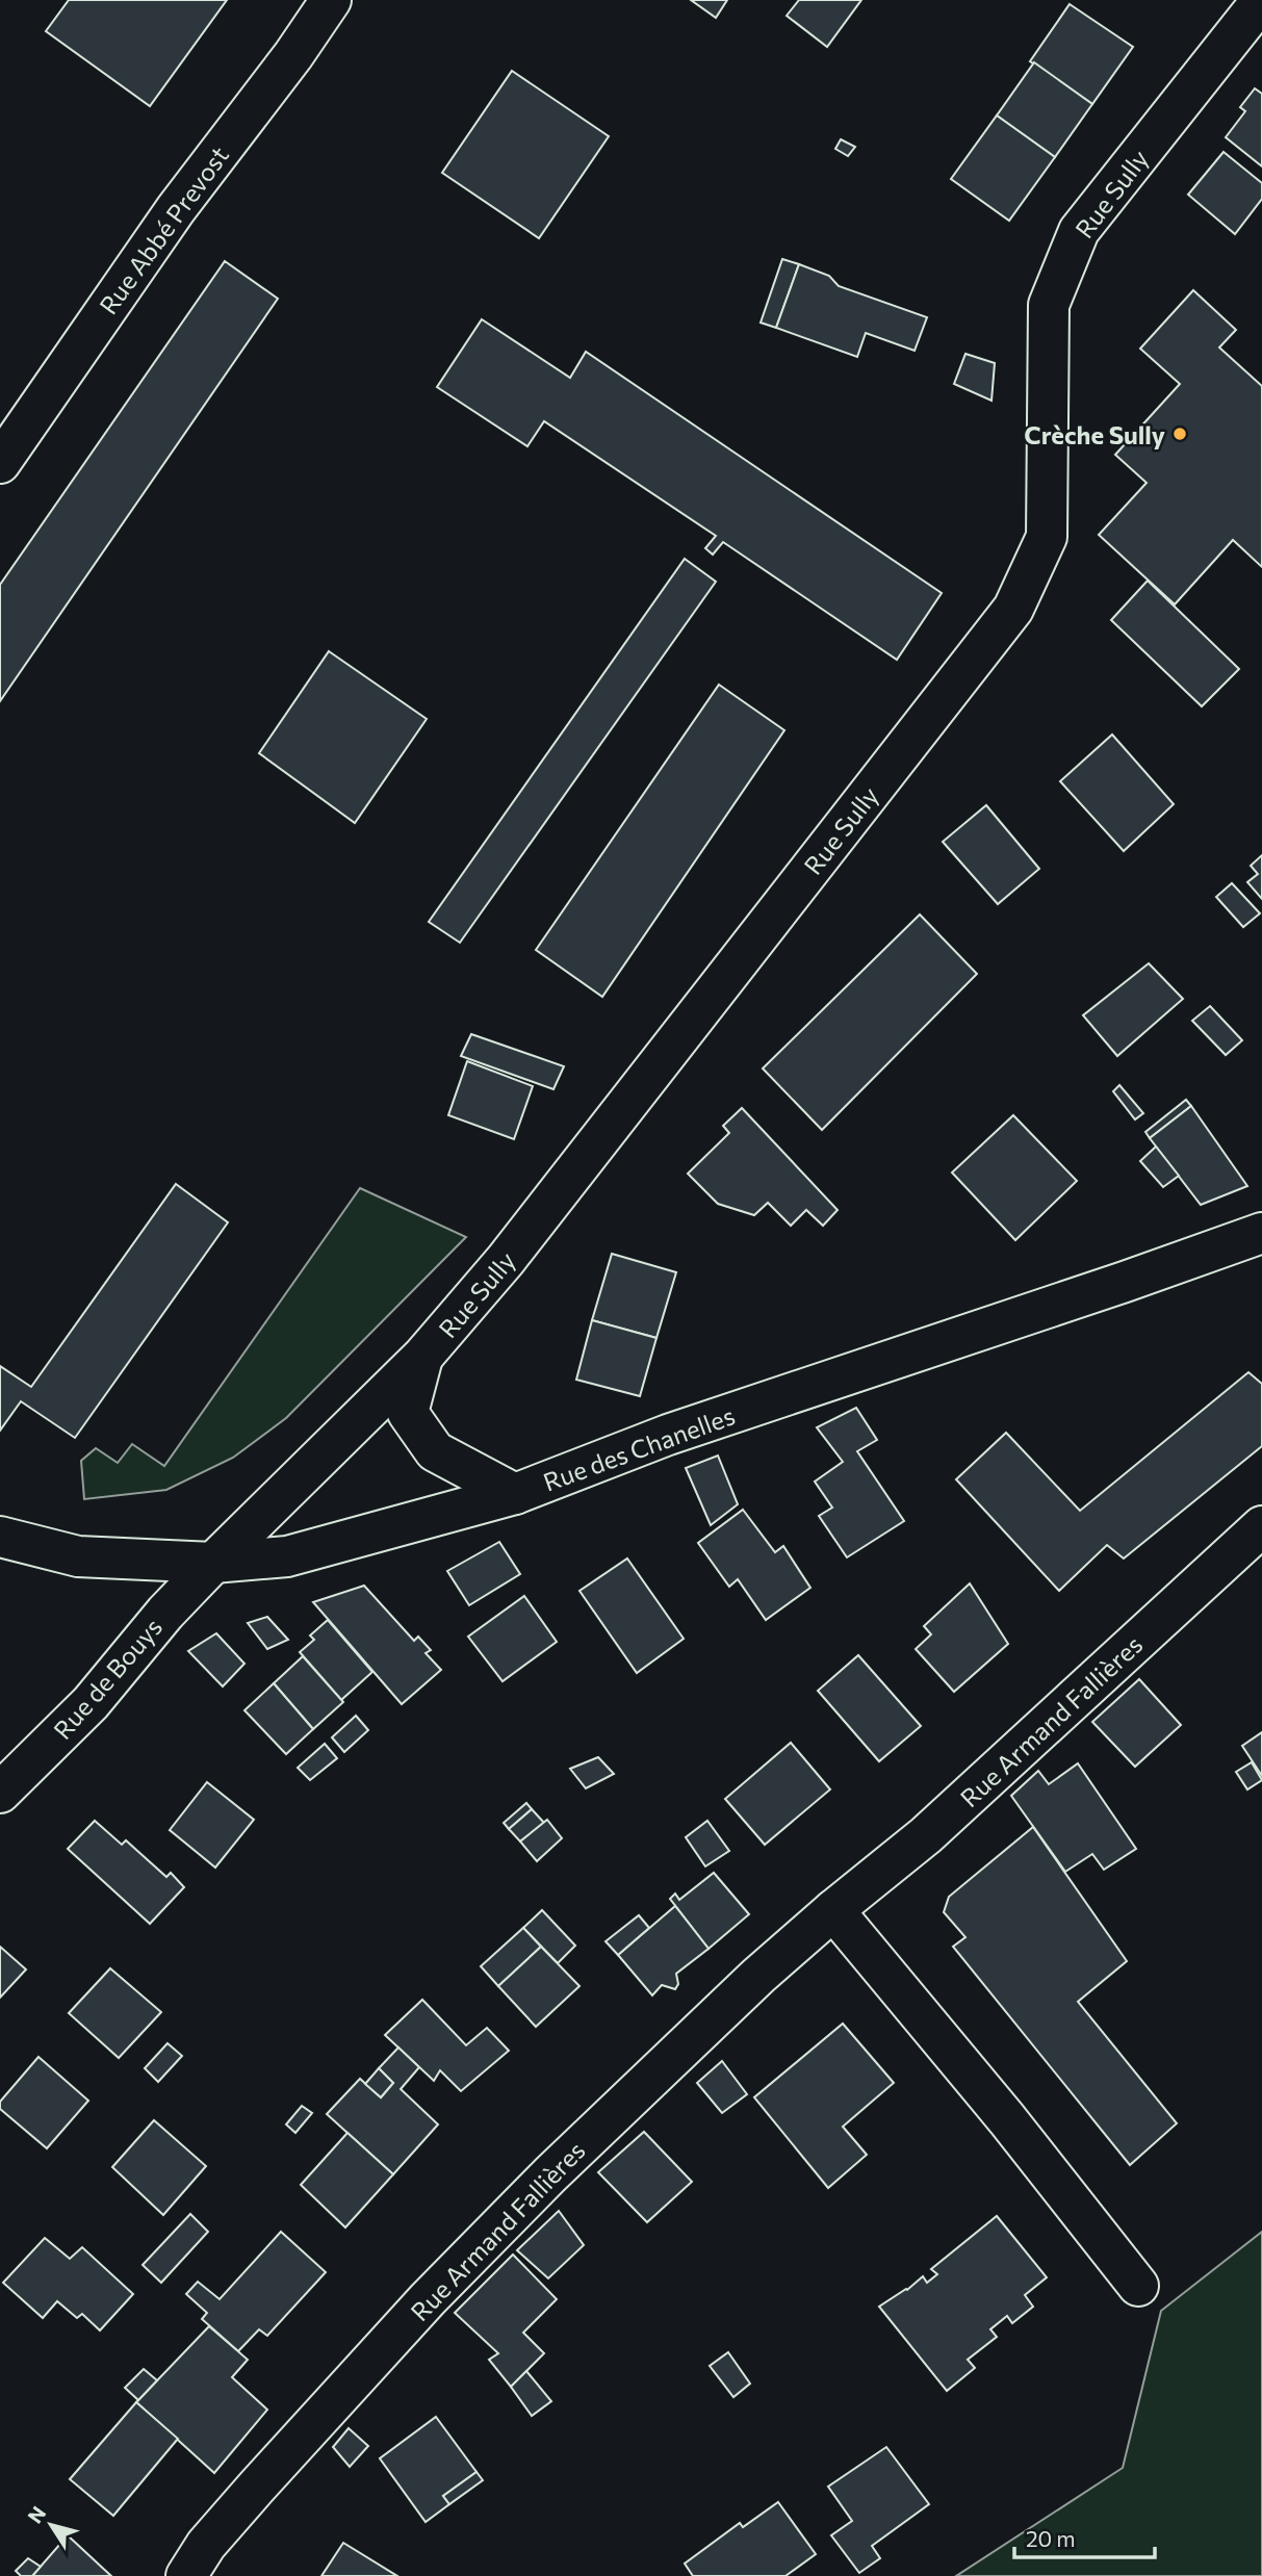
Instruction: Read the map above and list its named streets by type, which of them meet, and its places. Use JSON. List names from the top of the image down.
{
  "streets": {
    "street": [
      "Rue Sully",
      "Rue Abbé Prevost",
      "Rue des Chanelles",
      "Rue de Bouys",
      "Rue Armand Fallières"
    ]
  },
  "crossings": [
    ["Rue Sully", "Rue des Chanelles"],
    ["Rue Sully", "Rue de Bouys"],
    ["Rue des Chanelles", "Rue de Bouys"]
  ],
  "places": ["Crèche Sully"],
  "scale_bar": "20 m",
  "north": "top left"
}
